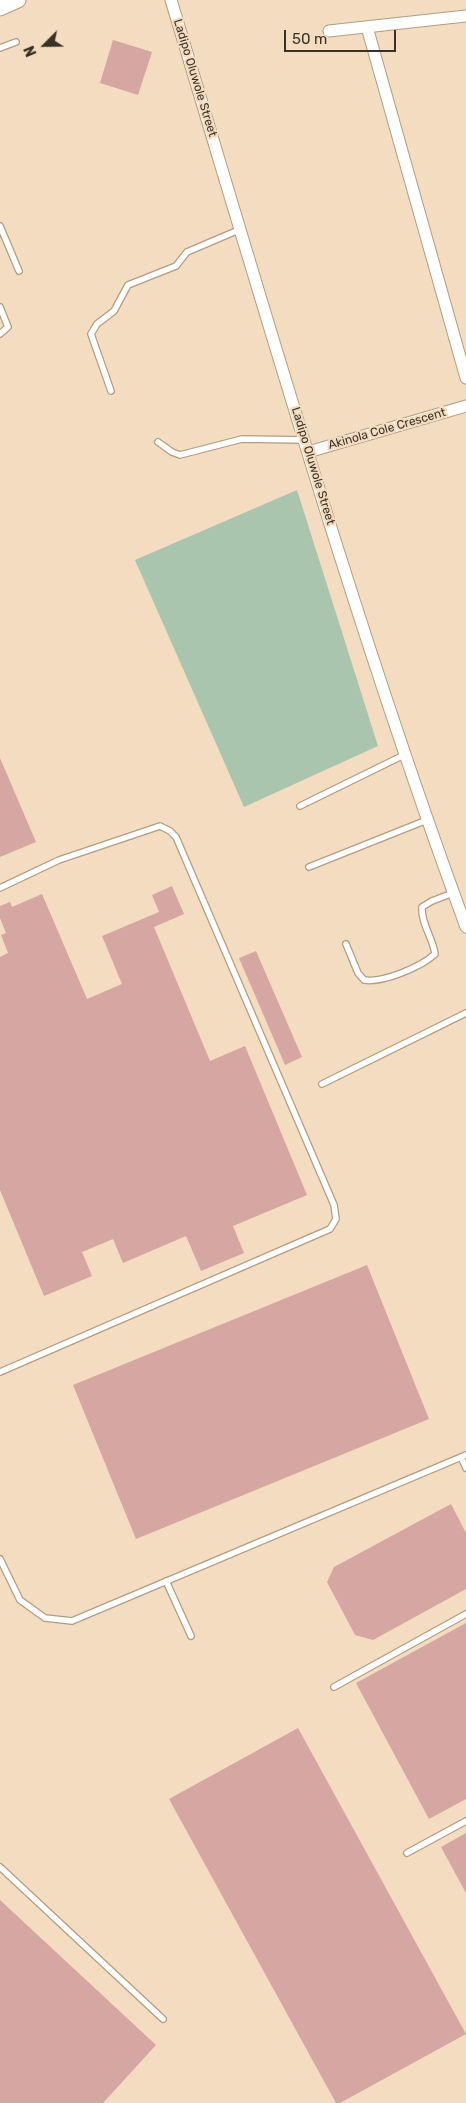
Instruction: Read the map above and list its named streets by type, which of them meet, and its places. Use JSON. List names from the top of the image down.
{
  "streets": {
    "street": ["Ladipo Oluwole Street", "Akinola Cole Crescent"]
  },
  "crossings": [
    ["Ladipo Oluwole Street", "Akinola Cole Crescent"]
  ],
  "scale_bar": "50 m",
  "north": "bottom left"
}
